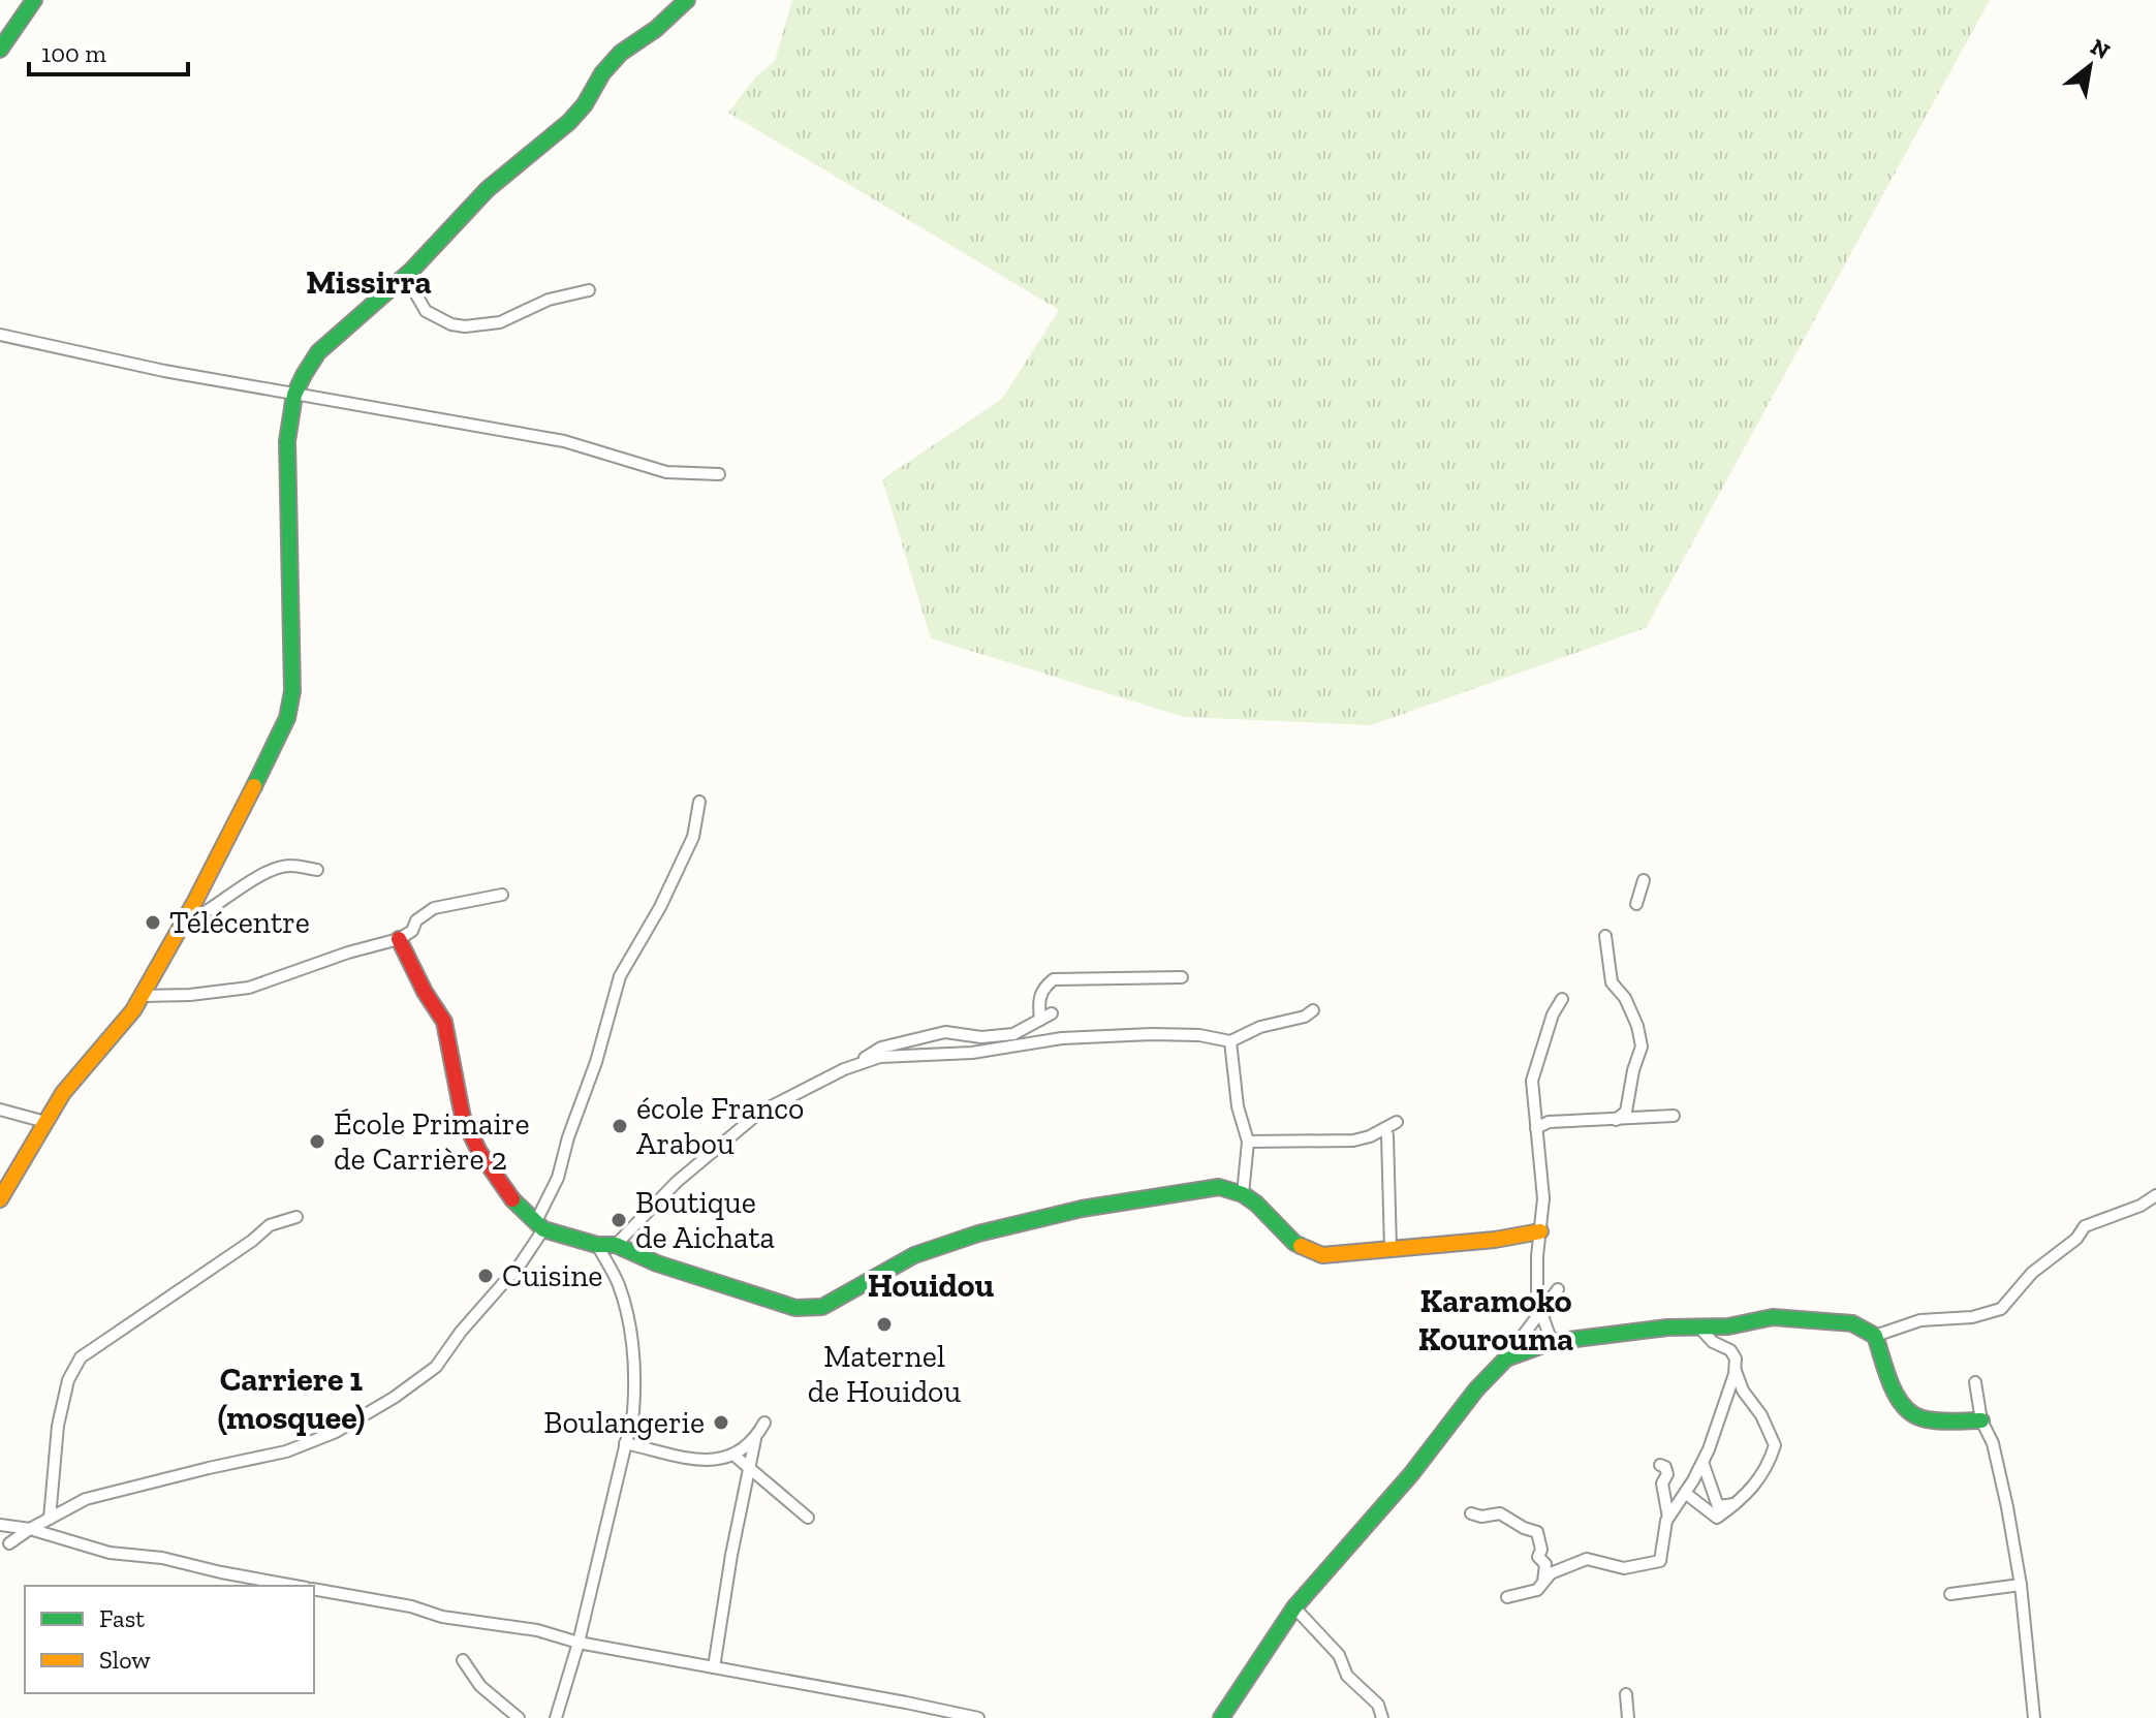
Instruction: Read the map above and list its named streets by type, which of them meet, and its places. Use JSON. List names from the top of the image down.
{
  "districts": [
    "Missirra",
    "Houidou",
    "Karamoko Kourouma",
    "Carriere 1 (mosquee)"
  ],
  "places": [
    "Télécentre",
    "école Franco Arabou",
    "École Primaire de Carrière 2",
    "Boutique de Aichata",
    "Cuisine",
    "Maternel de Houidou",
    "Boulangerie"
  ],
  "legend": ["Fast", "Slow"],
  "scale_bar": "100 m",
  "north": "top right"
}
